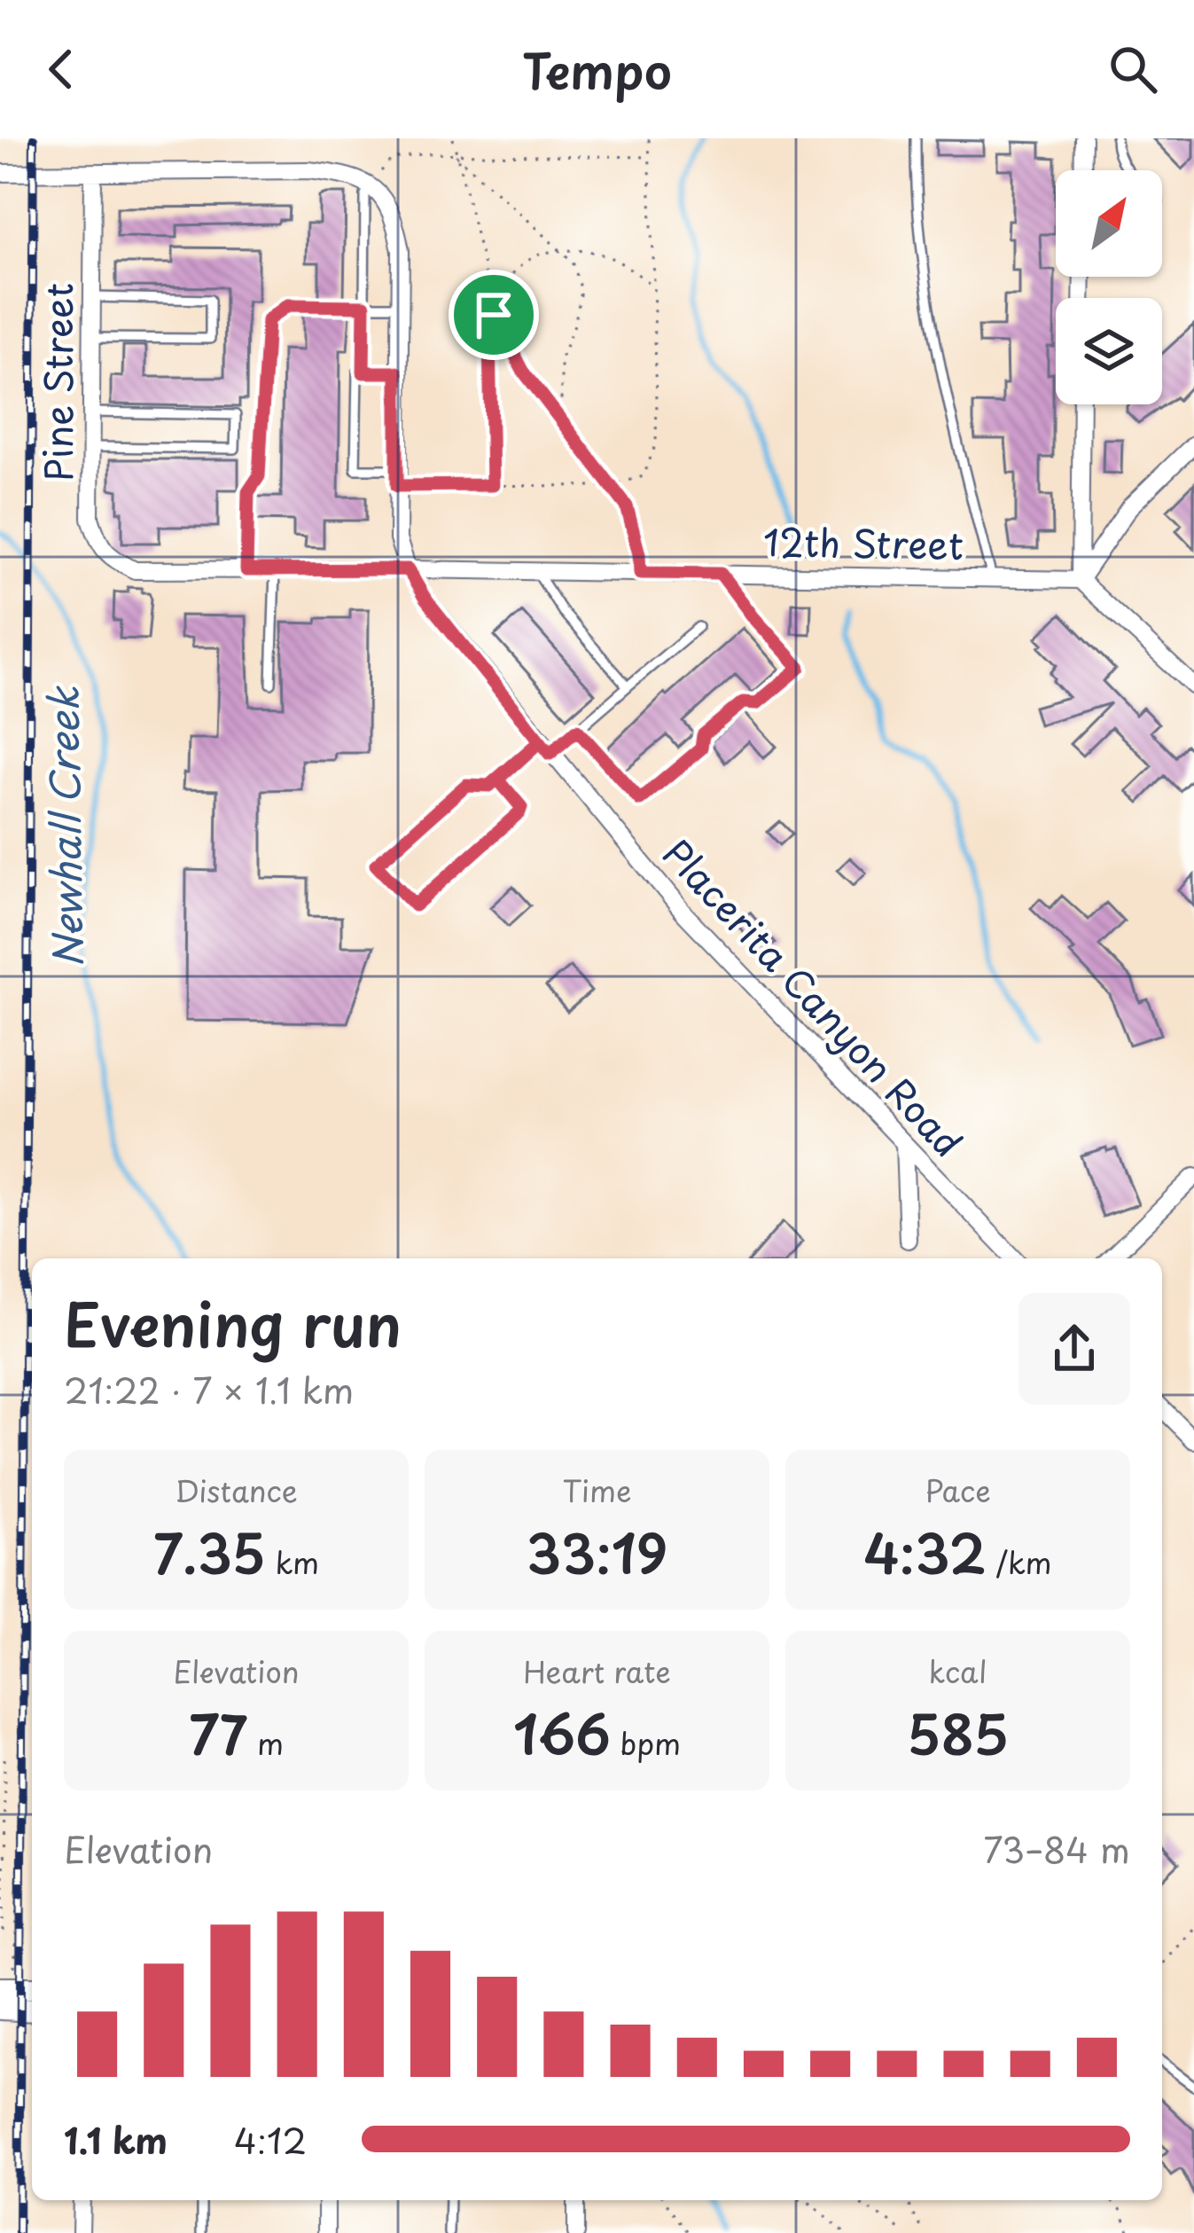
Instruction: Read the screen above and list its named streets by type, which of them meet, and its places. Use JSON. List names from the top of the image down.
{
  "streets": {
    "street": ["Pine Street", "12th Street", "Placerita Canyon Road"]
  },
  "crossings": [
    ["Pine Street", "12th Street"],
    ["12th Street", "Placerita Canyon Road"]
  ],
  "water": ["Newhall Creek"],
  "north": "top right",
  "page": {
    "header": "Tempo",
    "heading": ["Evening run", "21:22 · 7 × 1.1 km"],
    "stats": [
      ["Distance", "7.35 km"],
      ["Time", "33:19"],
      ["Pace", "4:32 /km"],
      ["Elevation", "77 m"],
      ["Heart rate", "166 bpm"],
      ["kcal", "585"]
    ],
    "chart": ["Elevation", "73–84 m"],
    "list": [
      {
        "name": "1.1 km",
        "note": "4:12"
      }
    ]
  }
}
